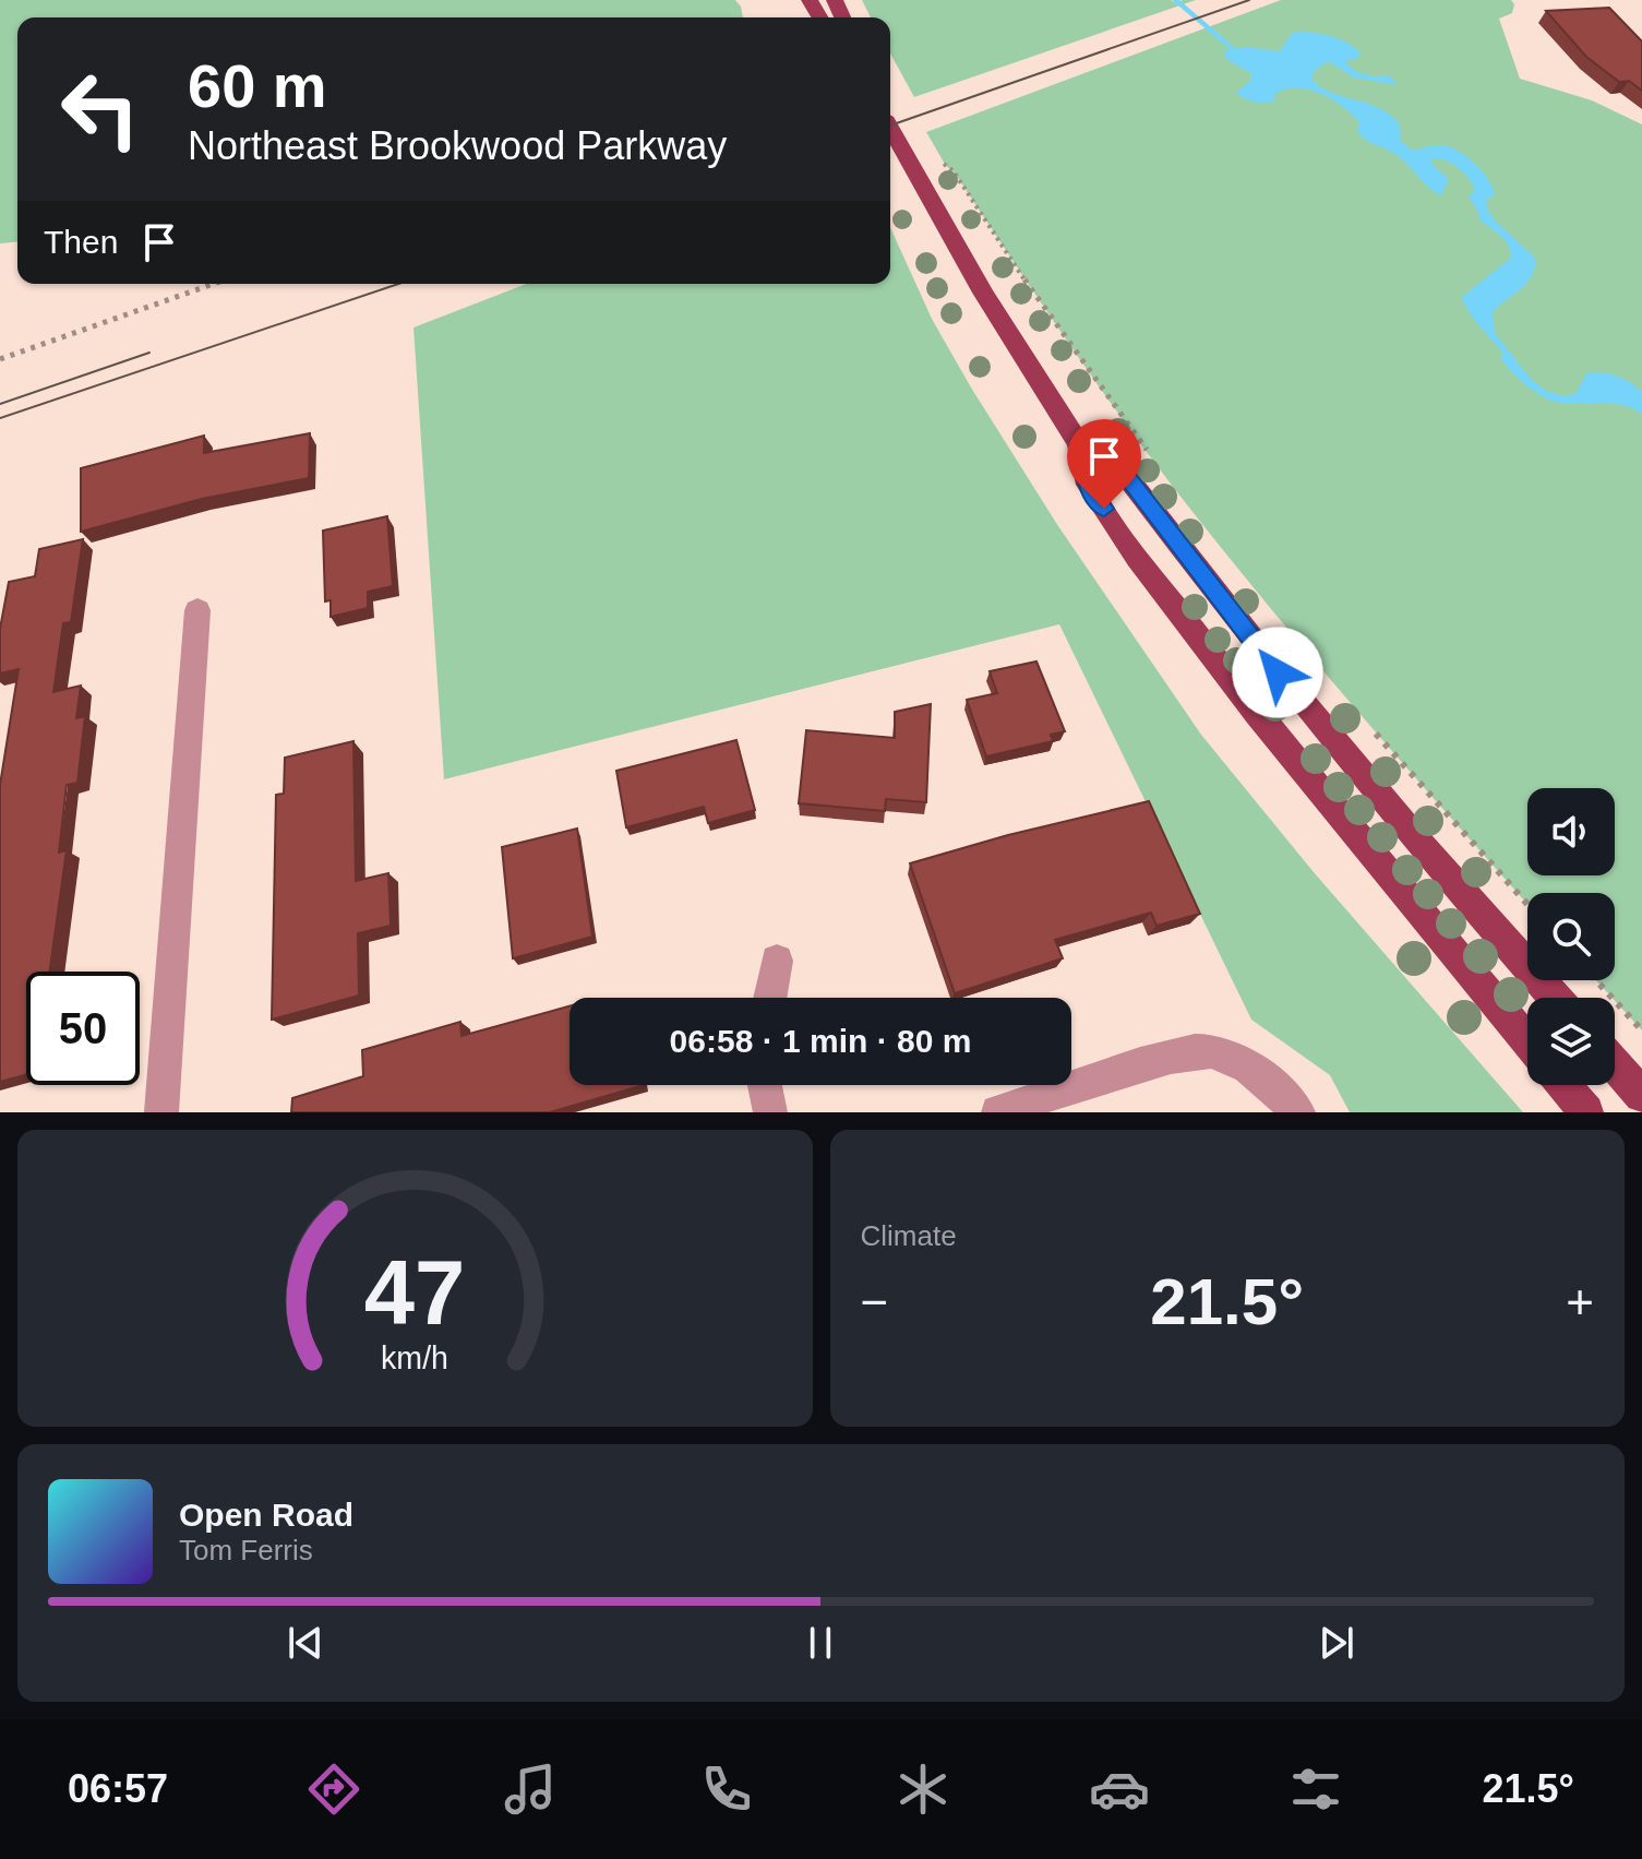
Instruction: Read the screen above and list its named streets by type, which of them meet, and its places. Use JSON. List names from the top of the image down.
{
  "page": {
    "turn": ["60 m", "Northeast Brookwood Parkway"],
    "then": "Then",
    "limit": "50",
    "trip": "06:58 · 1 min · 80 m",
    "tile": "Climate",
    "heat": ["−", "21.5°", "+"],
    "song": ["Open Road", "Tom Ferris"],
    "tabs": ["06:57", "21.5°"],
    "gauge": ["47", "km/h"]
  }
}
